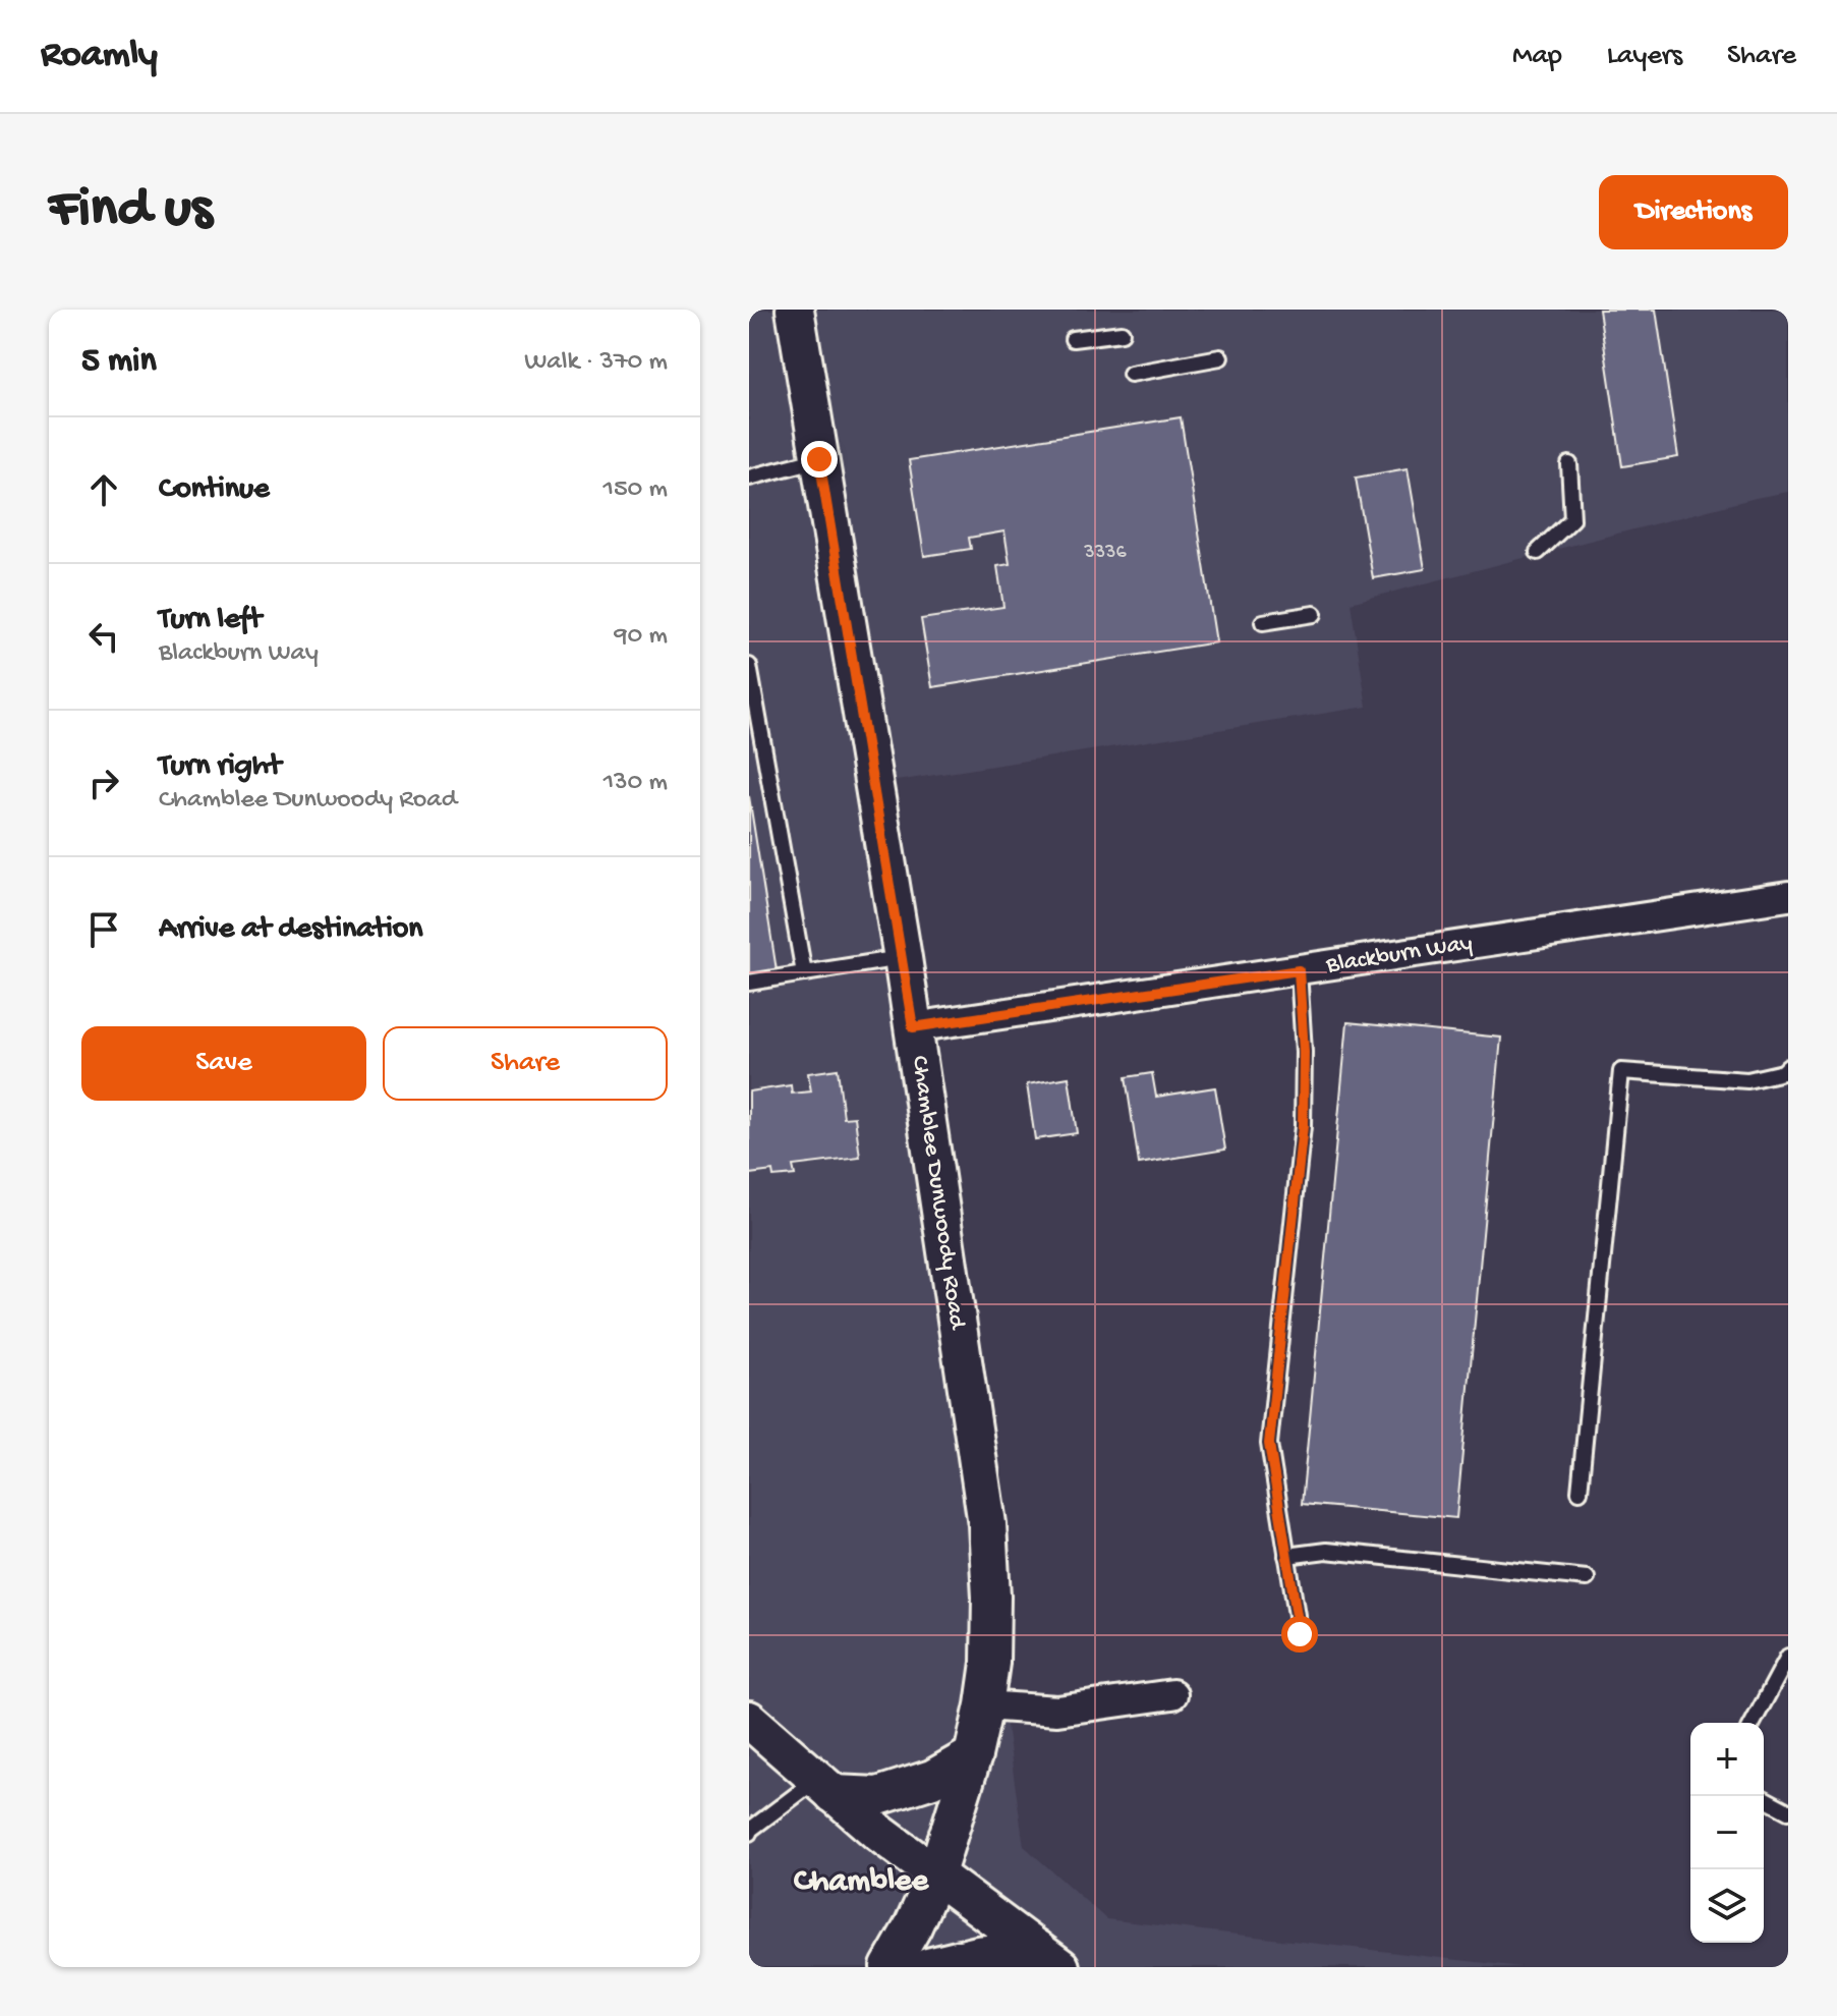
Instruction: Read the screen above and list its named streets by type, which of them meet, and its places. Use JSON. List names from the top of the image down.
{
  "streets": {
    "street": ["Blackburn Way", "Chamblee Dunwoody Road"]
  },
  "crossings": [
    ["Blackburn Way", "Chamblee Dunwoody Road"]
  ],
  "districts": ["Chamblee"],
  "house_numbers": ["3336"],
  "page": {
    "header": "Roamly",
    "nav": ["Map", "Layers", "Share"],
    "buttons": [
      "Directions",
      ["Save", "Share"]
    ],
    "title": "Find us",
    "heading": ["5 min", "Walk · 370 m"],
    "list": [
      ["Continue", "150 m"],
      ["Turn left", "Blackburn Way", "90 m"],
      ["Turn right", "Chamblee Dunwoody Road", "130 m"],
      "Arrive at destination"
    ],
    "map_buttons": ["+", "−"]
  }
}
